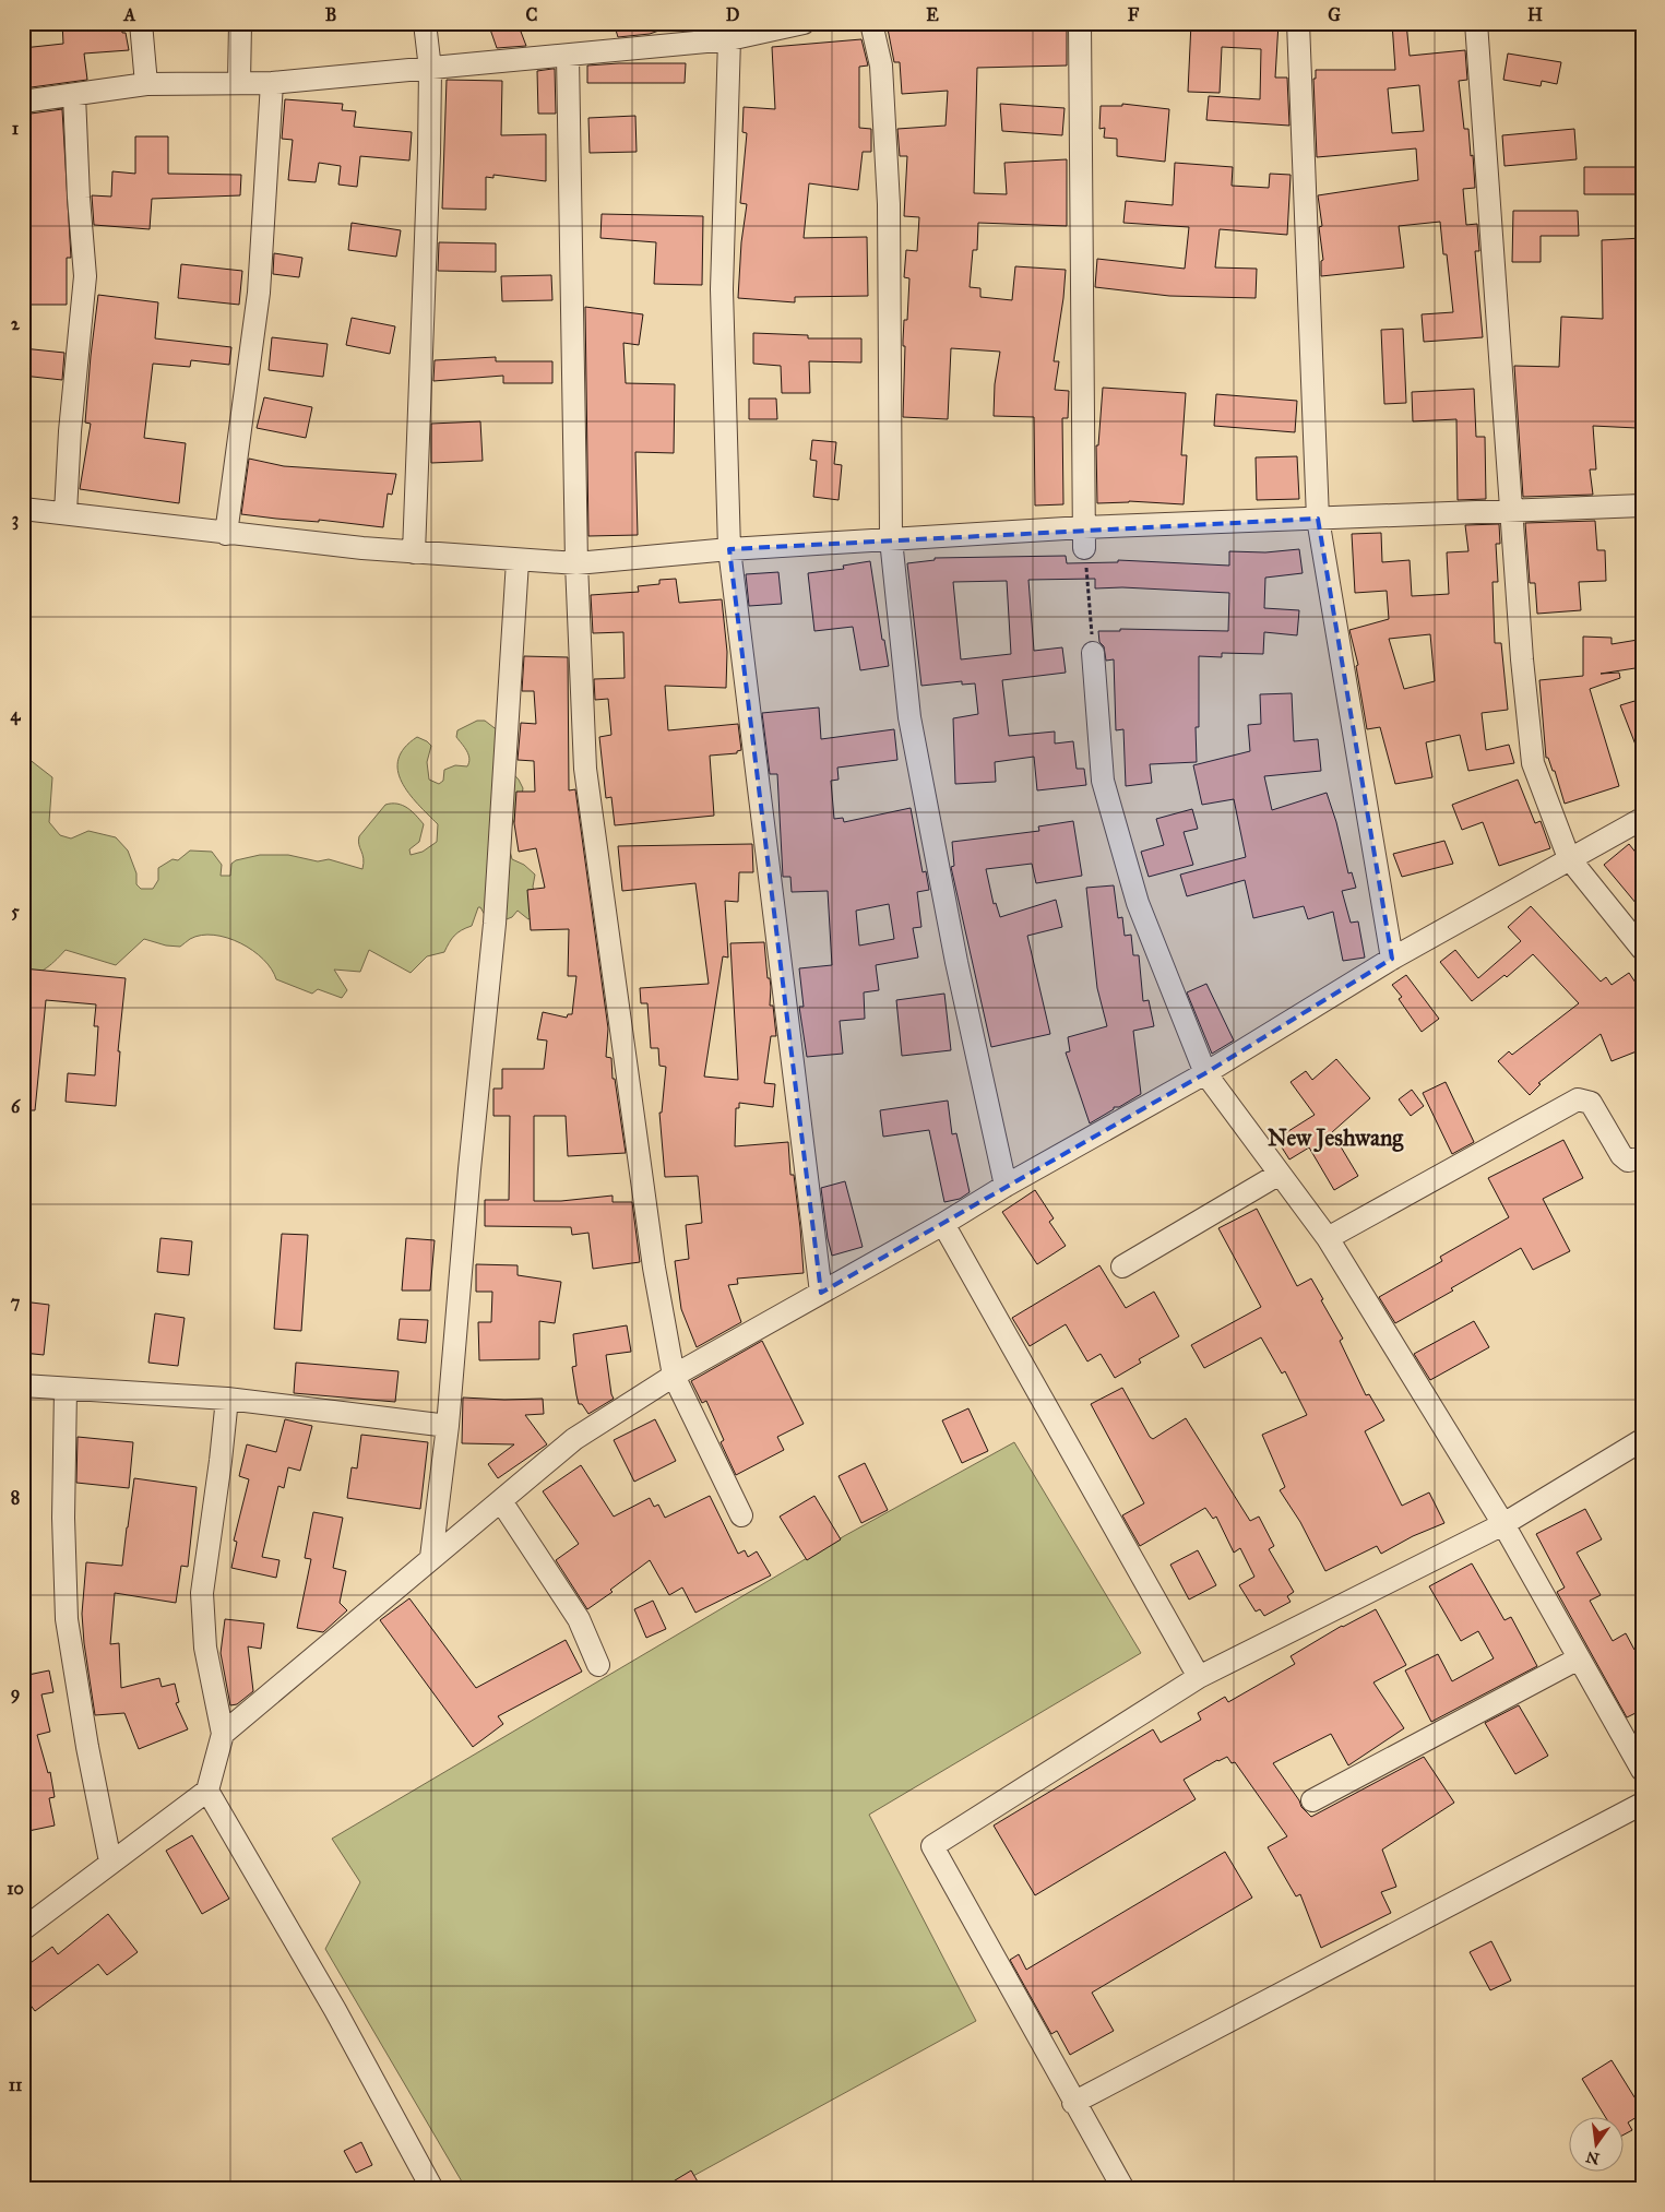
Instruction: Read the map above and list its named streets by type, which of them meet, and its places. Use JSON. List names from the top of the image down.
{
  "districts": ["New Jeshwang"],
  "north": "bottom",
  "grid": {
    "columns": [
      "A",
      "B",
      "C",
      "D",
      "E",
      "F",
      "G",
      "H"
    ],
    "rows": [
      "1",
      "2",
      "3",
      "4",
      "5",
      "6",
      "7",
      "8",
      "9",
      "10",
      "11"
    ]
  }
}
